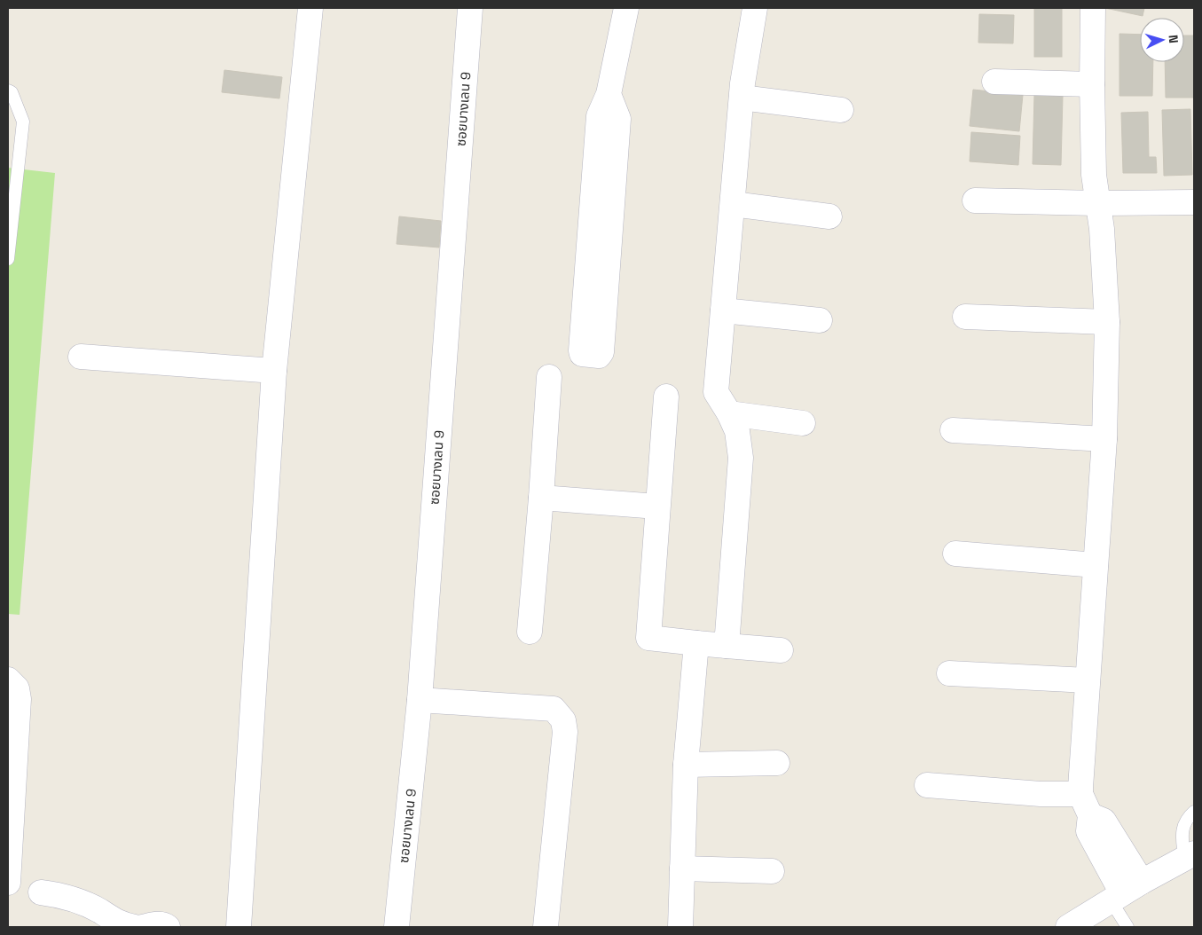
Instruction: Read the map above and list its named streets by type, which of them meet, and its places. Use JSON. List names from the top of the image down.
{
  "streets": {
    "street": ["ซอยบางเลน 9"]
  },
  "north": "right"
}
